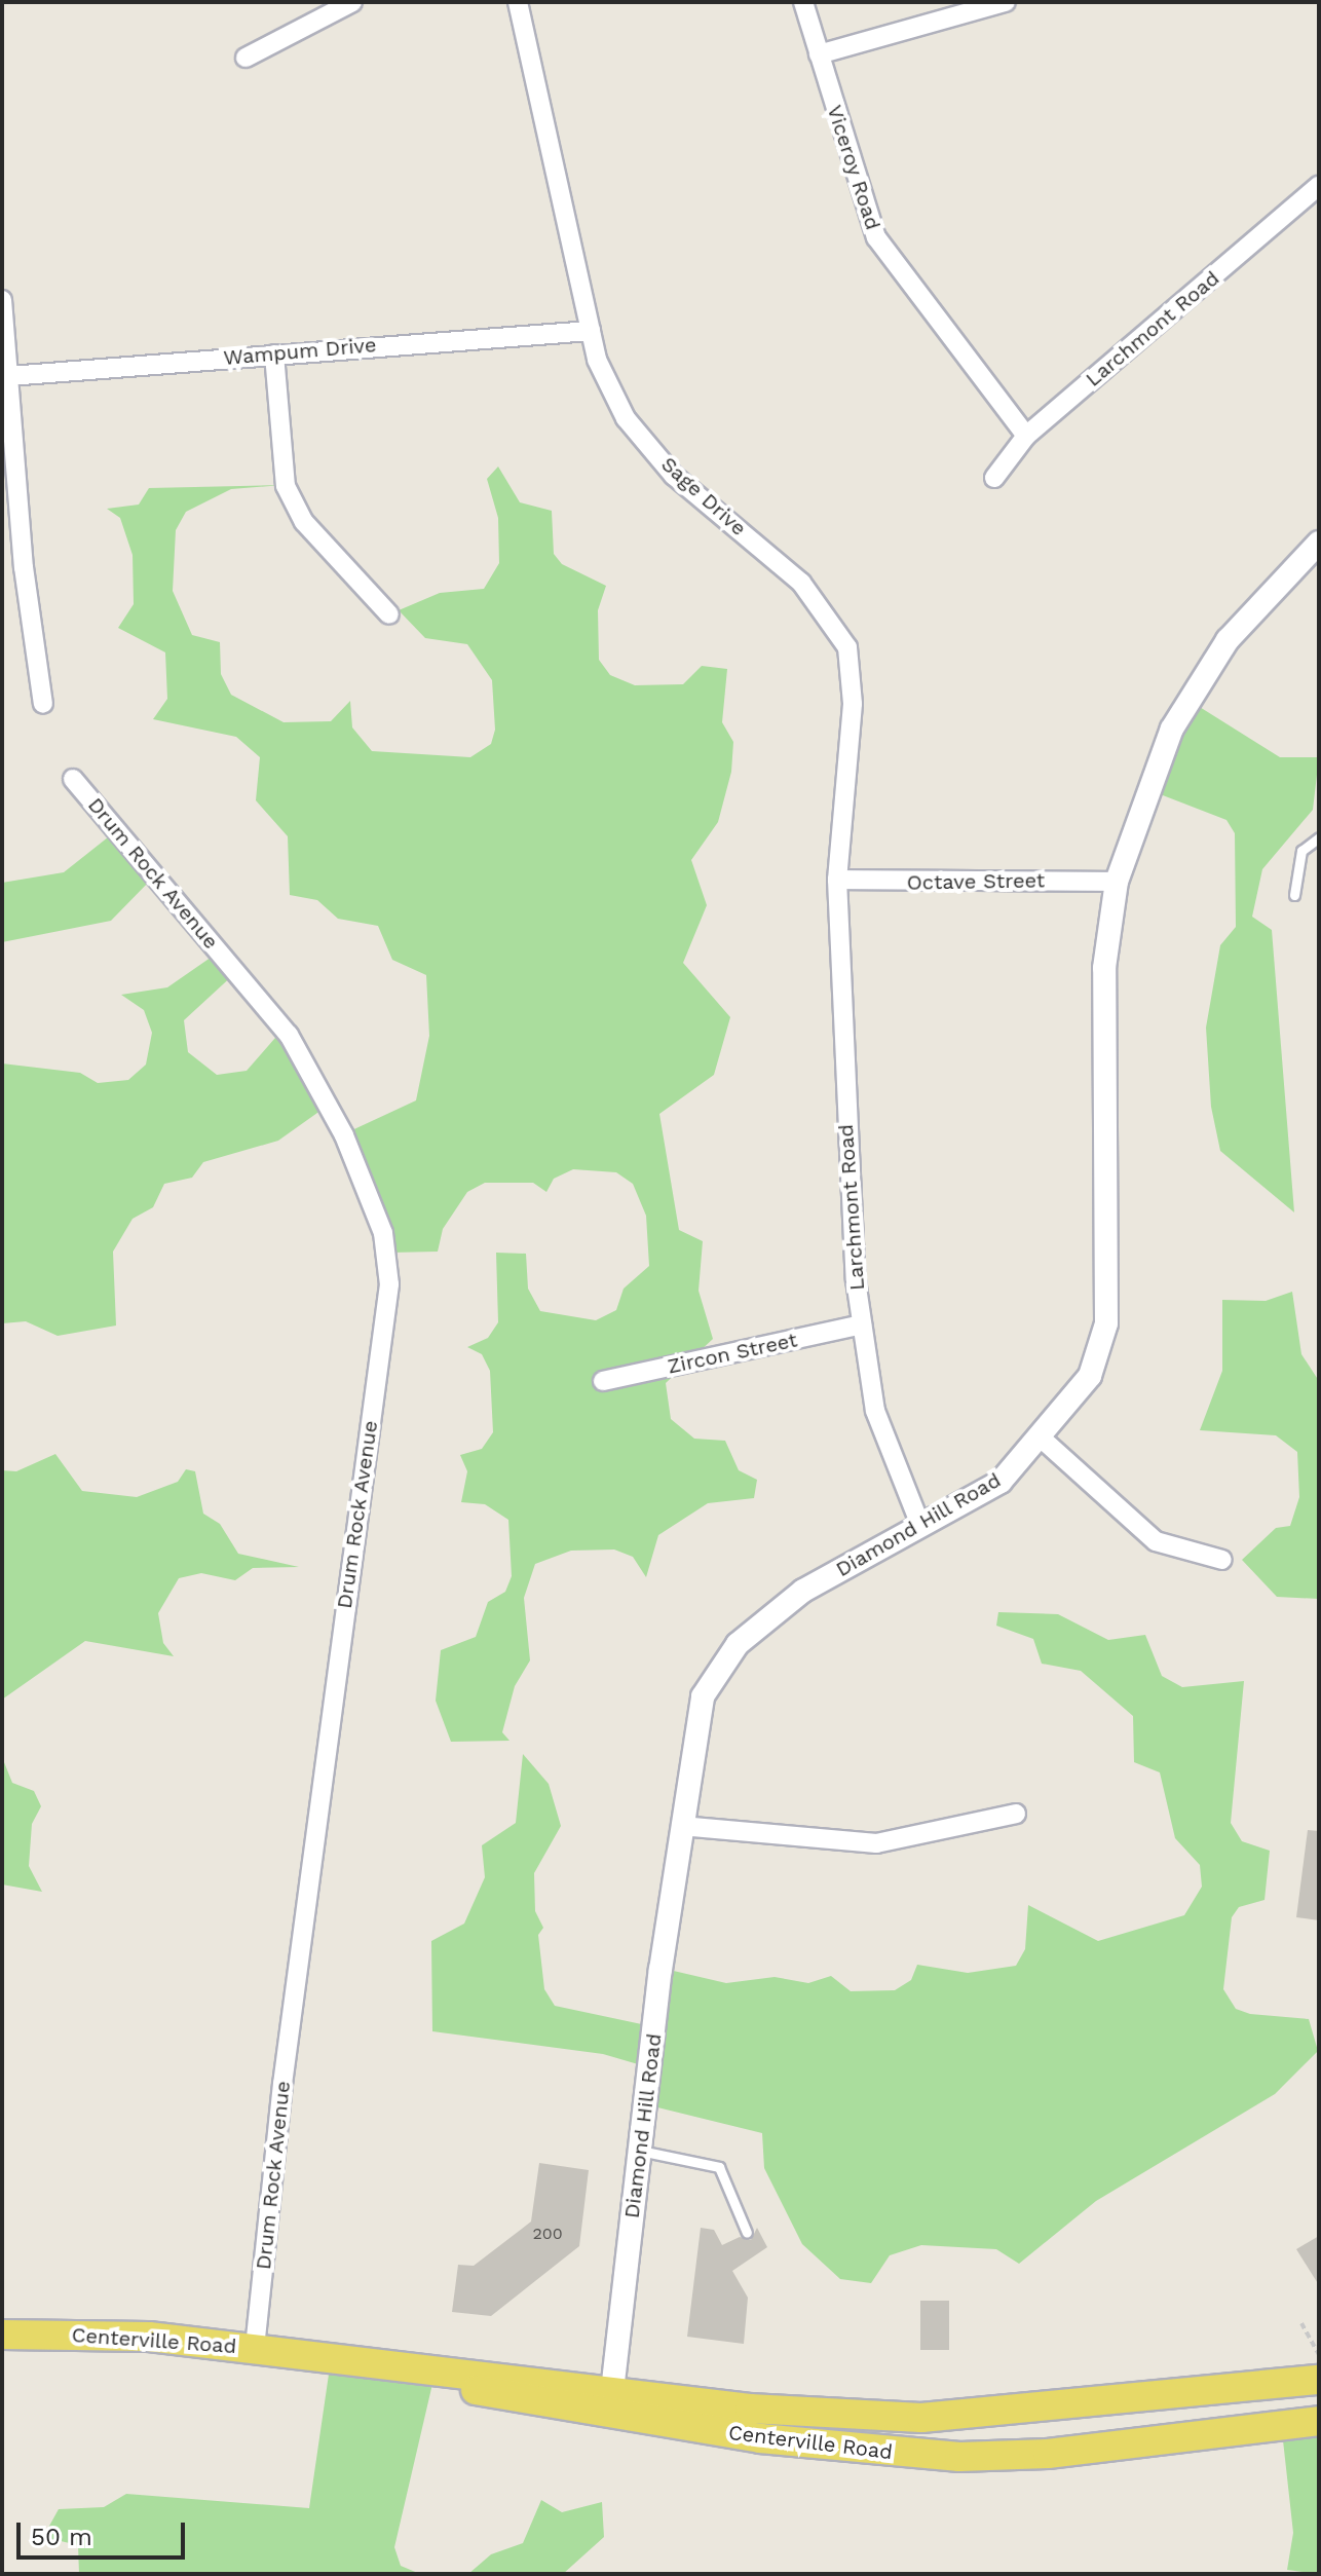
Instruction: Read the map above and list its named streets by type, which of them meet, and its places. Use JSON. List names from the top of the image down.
{
  "streets": {
    "main road": ["Centerville Road"],
    "street": [
      "Viceroy Road",
      "Larchmont Road",
      "Wampum Drive",
      "Sage Drive",
      "Drum Rock Avenue",
      "Octave Street",
      "Zircon Street",
      "Diamond Hill Road"
    ]
  },
  "crossings": [
    ["Viceroy Road", "Larchmont Road"],
    ["Larchmont Road", "Sage Drive"],
    ["Larchmont Road", "Octave Street"],
    ["Larchmont Road", "Zircon Street"],
    ["Larchmont Road", "Diamond Hill Road"],
    ["Wampum Drive", "Sage Drive"],
    ["Sage Drive", "Octave Street"],
    ["Drum Rock Avenue", "Centerville Road"],
    ["Octave Street", "Diamond Hill Road"],
    ["Diamond Hill Road", "Centerville Road"]
  ],
  "house_numbers": ["200"],
  "scale_bar": "50 m"
}
